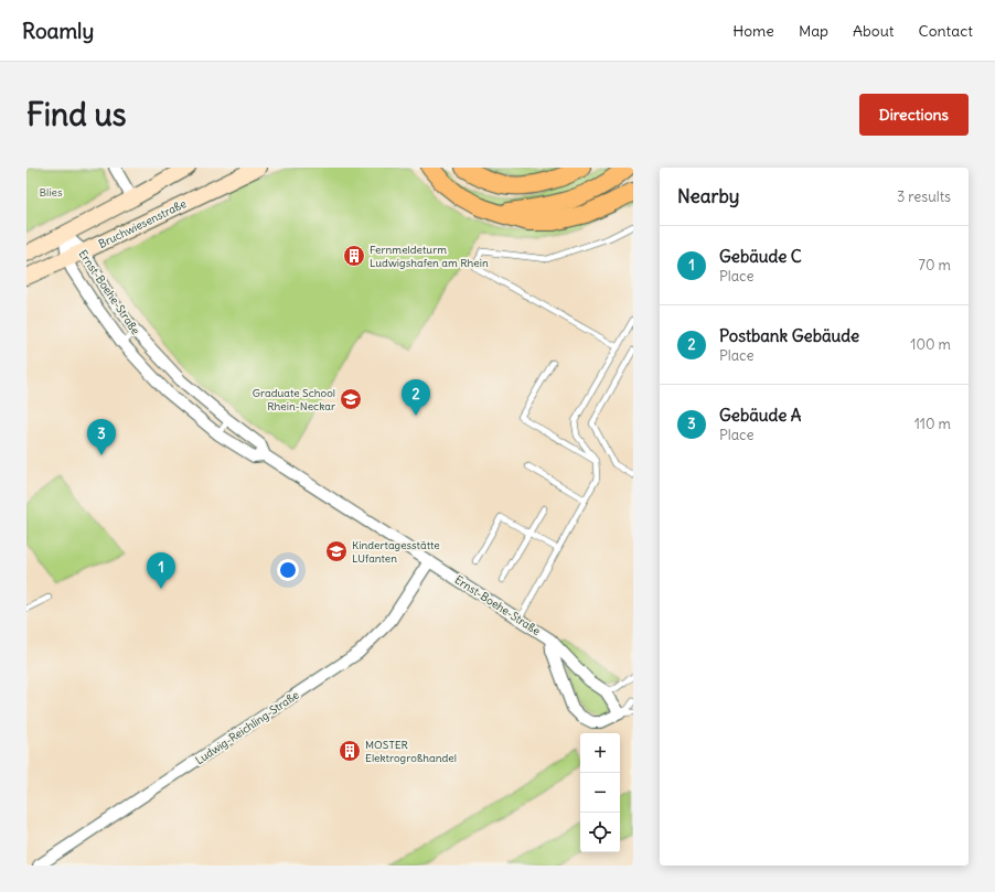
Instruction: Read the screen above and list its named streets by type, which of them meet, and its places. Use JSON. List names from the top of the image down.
{
  "streets": {
    "main road": ["Bruchwiesenstraße"],
    "street": ["Ernst-Boehe-Straße", "Ludwig-Reichling-Straße"]
  },
  "crossings": [
    ["Bruchwiesenstraße", "Ernst-Boehe-Straße"],
    ["Ernst-Boehe-Straße", "Ludwig-Reichling-Straße"]
  ],
  "parks": ["Blies"],
  "places": {
    "building": ["Fernmeldeturm Ludwigshafen am Rhein", "MOSTER Elektrogroßhandel"],
    "school or university": ["Graduate School Rhein-Neckar", "Kindertagesstätte LUfanten"]
  },
  "page": {
    "header": "Roamly",
    "nav": [
      "Home",
      "Map",
      "About",
      "Contact"
    ],
    "buttons": "Directions",
    "title": "Find us",
    "heading": ["Nearby", "3 results"],
    "list": [
      {
        "mark": "1",
        "name": "Gebäude C",
        "note": "Place",
        "value": "70 m"
      },
      {
        "mark": "2",
        "name": "Postbank Gebäude",
        "note": "Place",
        "value": "100 m"
      },
      {
        "mark": "3",
        "name": "Gebäude A",
        "note": "Place",
        "value": "110 m"
      }
    ],
    "pins": ["2", "3", "1"],
    "map_buttons": ["+", "−"]
  }
}
